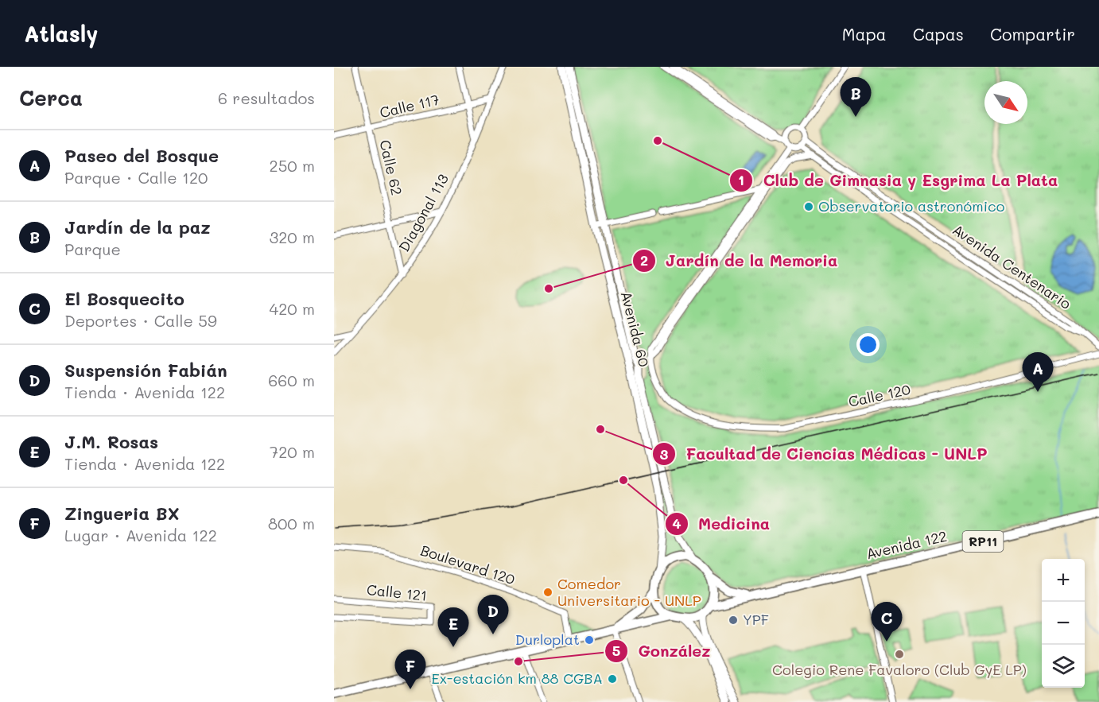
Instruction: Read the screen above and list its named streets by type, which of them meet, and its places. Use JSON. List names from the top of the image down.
{
  "streets": {
    "highway": ["RP11", "Avenida 122"],
    "main road": ["Avenida 60"],
    "street": [
      "Calle 117",
      "Calle 62",
      "Diagonal 113",
      "Avenida Centenario",
      "Calle 120",
      "Boulevard 120",
      "Calle 121"
    ]
  },
  "crossings": [
    ["Calle 117", "Calle 62"],
    ["Calle 117", "Diagonal 113"],
    ["Calle 62", "Diagonal 113"],
    ["Avenida 60", "RP11"],
    ["Avenida 60", "Avenida 122"],
    ["RP11", "Avenida 122"]
  ],
  "places": [
    "Club de Gimnasia y Esgrima La Plata",
    "Observatorio astronómico",
    "Jardín de la Memoria",
    "Facultad de Ciencias Médicas - UNLP",
    "Medicina",
    "Comedor Universitario - UNLP",
    "YPF",
    "Durloplat",
    "Colegio Rene Favaloro (Club GyE LP)",
    "González",
    "Ex-estación km 88 CGBA"
  ],
  "north": "bottom right",
  "page": {
    "header": "Atlasly",
    "nav": ["Mapa", "Capas", "Compartir"],
    "heading": ["Cerca", "6 resultados"],
    "pins": [
      "B",
      "A",
      "D",
      "C",
      "E",
      "F"
    ],
    "list": [
      {
        "mark": "A",
        "name": "Paseo del Bosque",
        "note": "Parque · Calle 120",
        "value": "250 m"
      },
      {
        "mark": "B",
        "name": "Jardín de la paz",
        "note": "Parque",
        "value": "320 m"
      },
      {
        "mark": "C",
        "name": "El Bosquecito",
        "note": "Deportes · Calle 59",
        "value": "420 m"
      },
      {
        "mark": "D",
        "name": "Suspensión Fabián",
        "note": "Tienda · Avenida 122",
        "value": "660 m"
      },
      {
        "mark": "E",
        "name": "J.M. Rosas",
        "note": "Tienda · Avenida 122",
        "value": "720 m"
      },
      {
        "mark": "F",
        "name": "Zingueria BX",
        "note": "Lugar · Avenida 122",
        "value": "800 m"
      }
    ],
    "map_buttons": ["+", "−"]
  }
}
